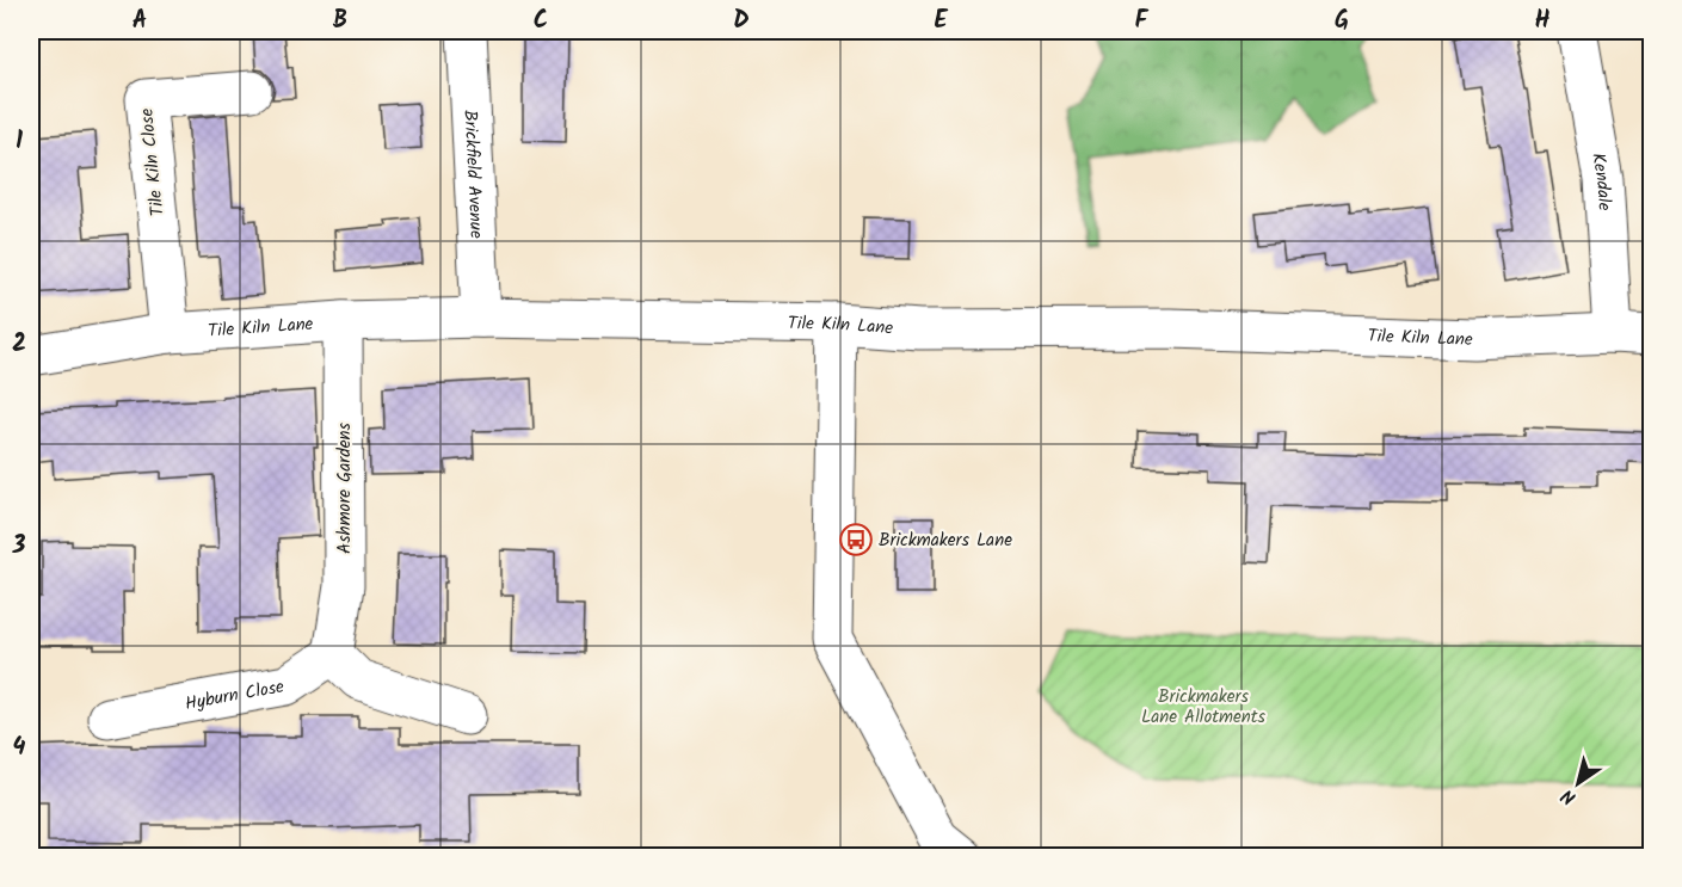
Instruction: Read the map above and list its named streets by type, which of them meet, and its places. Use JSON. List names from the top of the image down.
{
  "streets": {
    "street": [
      "Tile Kiln Close",
      "Brickfield Avenue",
      "Kendale",
      "Tile Kiln Lane",
      "Ashmore Gardens",
      "Hyburn Close"
    ]
  },
  "crossings": [
    ["Tile Kiln Close", "Tile Kiln Lane"],
    ["Brickfield Avenue", "Tile Kiln Lane"],
    ["Kendale", "Tile Kiln Lane"],
    ["Tile Kiln Lane", "Ashmore Gardens"],
    ["Ashmore Gardens", "Hyburn Close"]
  ],
  "parks": ["Brickmakers Lane Allotments"],
  "places": {
    "bus stop": ["Brickmakers Lane"]
  },
  "north": "bottom left",
  "grid": {
    "columns": [
      "A",
      "B",
      "C",
      "D",
      "E",
      "F",
      "G",
      "H"
    ],
    "rows": [
      "1",
      "2",
      "3",
      "4"
    ]
  }
}
